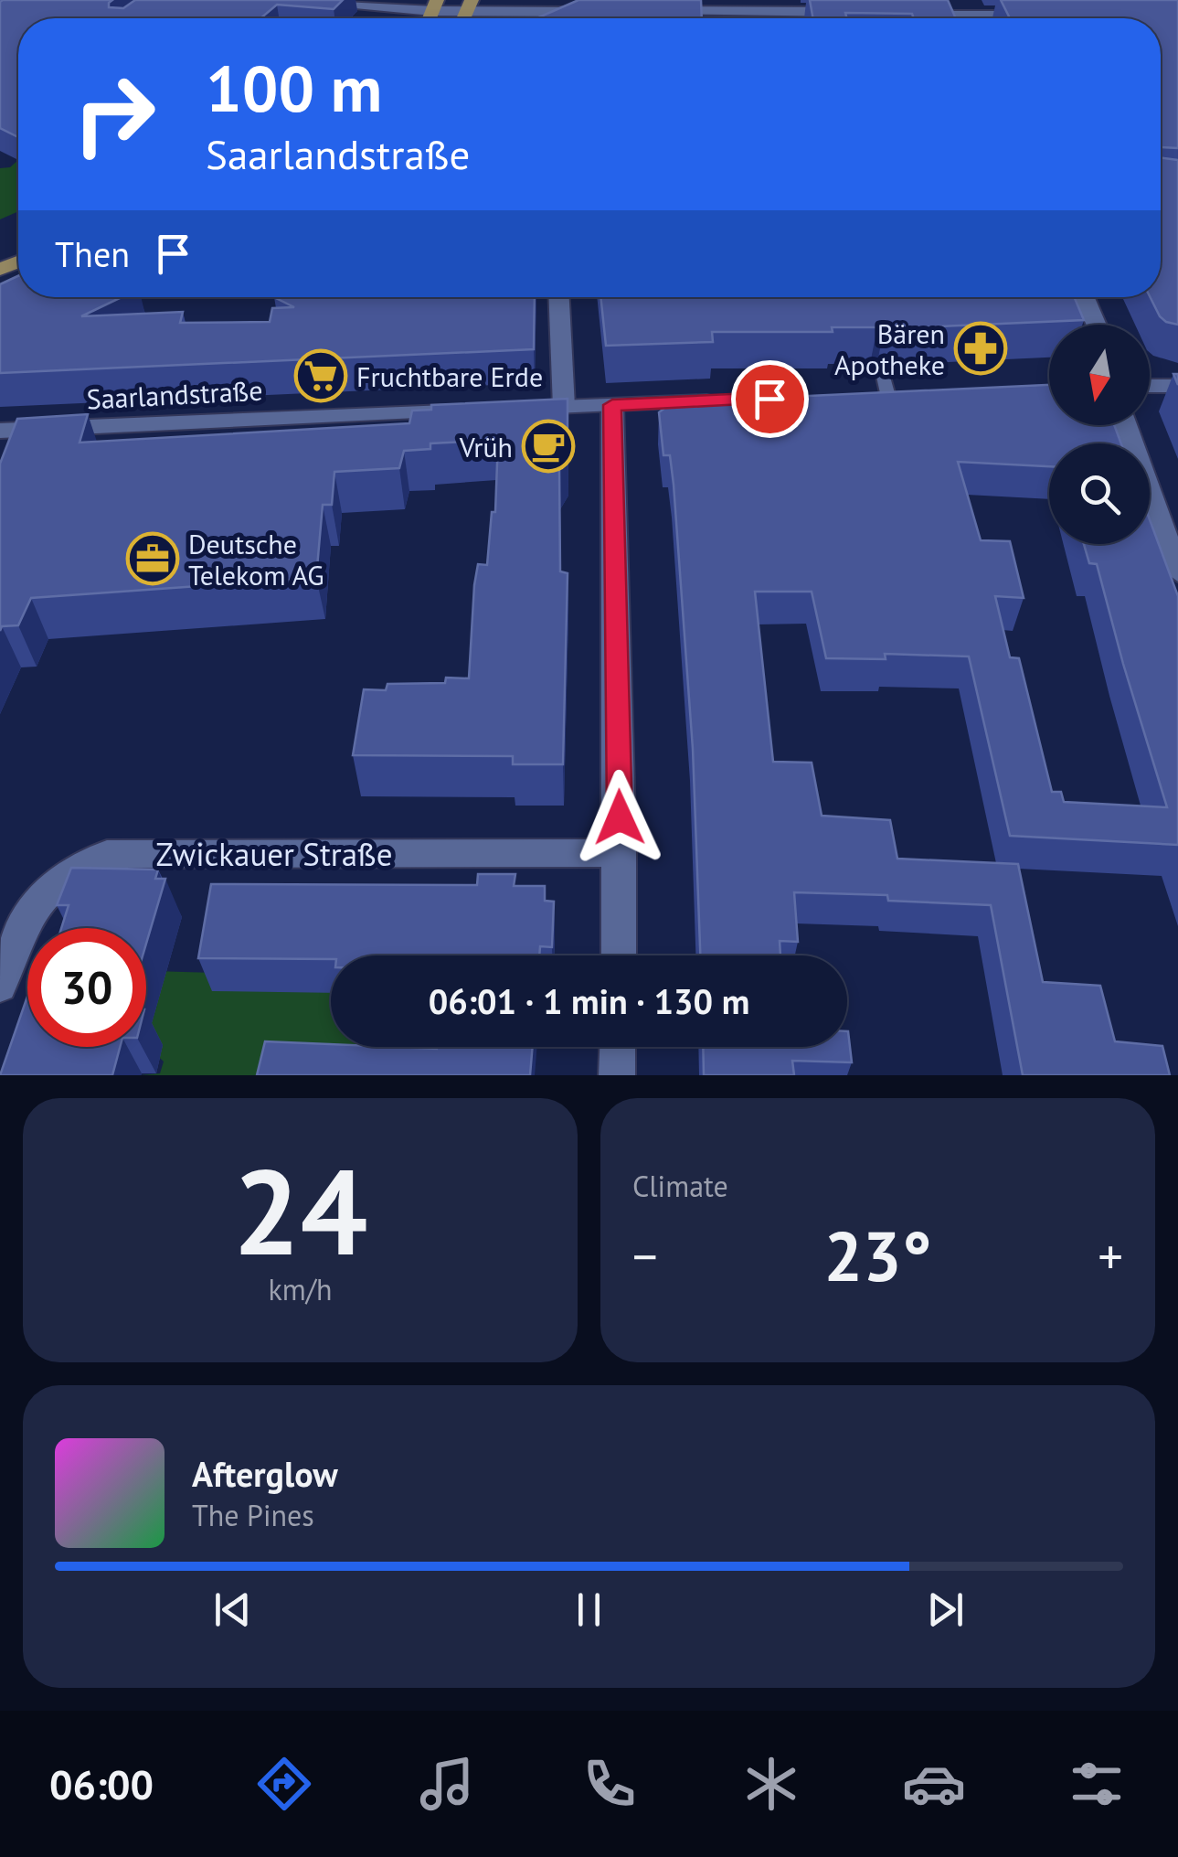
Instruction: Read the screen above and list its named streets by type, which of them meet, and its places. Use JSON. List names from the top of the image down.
{
  "streets": {
    "street": ["Saarlandstraße", "Zwickauer Straße"]
  },
  "places": {
    "pharmacy": ["Bären Apotheke"],
    "supermarket": ["Fruchtbare Erde"],
    "cafe": ["Vrüh"],
    "office": ["Deutsche Telekom AG"]
  },
  "north": "bottom",
  "page": {
    "turn": ["100 m", "Saarlandstraße"],
    "then": "Then",
    "limit": "30",
    "trip": "06:01 · 1 min · 130 m",
    "tile": [
      ["24", "km/h"],
      "Climate"
    ],
    "heat": ["−", "23°", "+"],
    "song": ["Afterglow", "The Pines"],
    "tabs": "06:00"
  }
}
